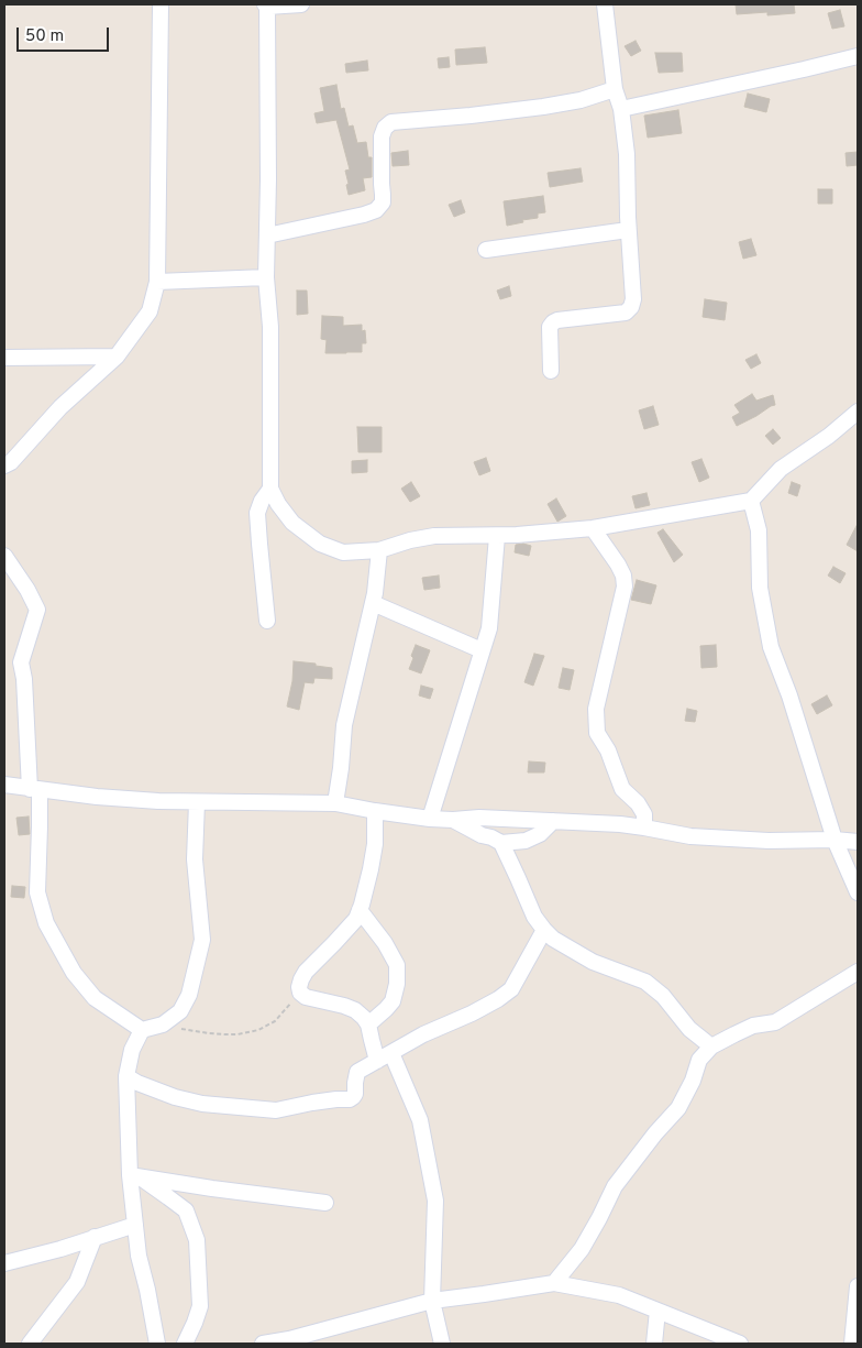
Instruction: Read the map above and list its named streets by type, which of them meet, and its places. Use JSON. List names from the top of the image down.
{
  "scale_bar": "50 m"
}
